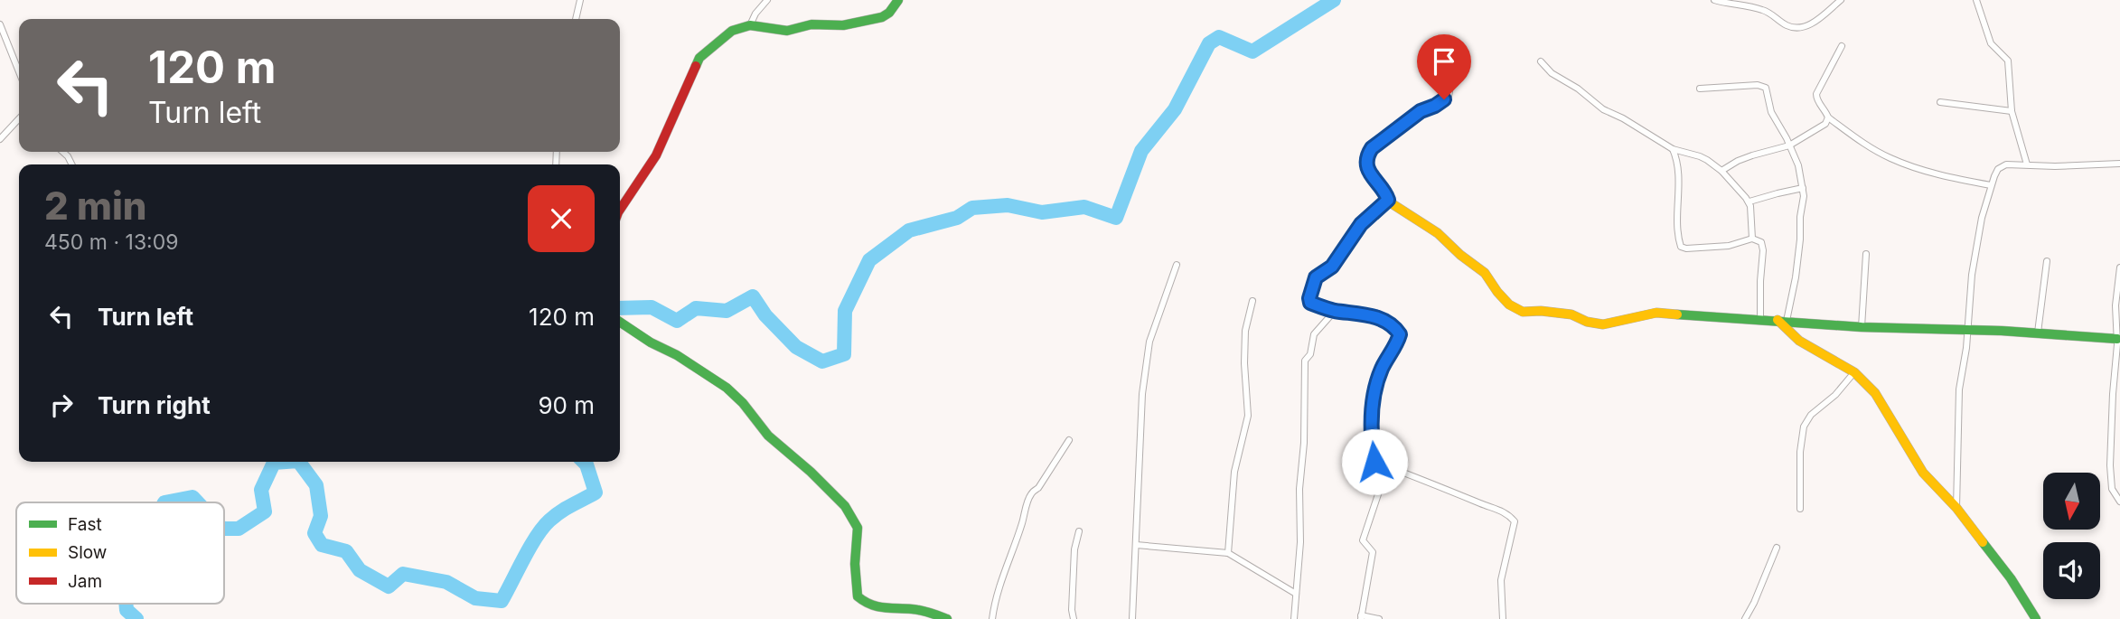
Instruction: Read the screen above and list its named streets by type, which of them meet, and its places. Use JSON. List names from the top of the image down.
{
  "legend": ["Fast", "Slow", "Jam"],
  "north": "bottom",
  "page": {
    "turn": ["120 m", "Turn left"],
    "heading": ["2 min", "450 m · 13:09"],
    "list": [
      {
        "name": "Turn left",
        "value": "120 m"
      },
      {
        "name": "Turn right",
        "value": "90 m"
      }
    ]
  }
}
